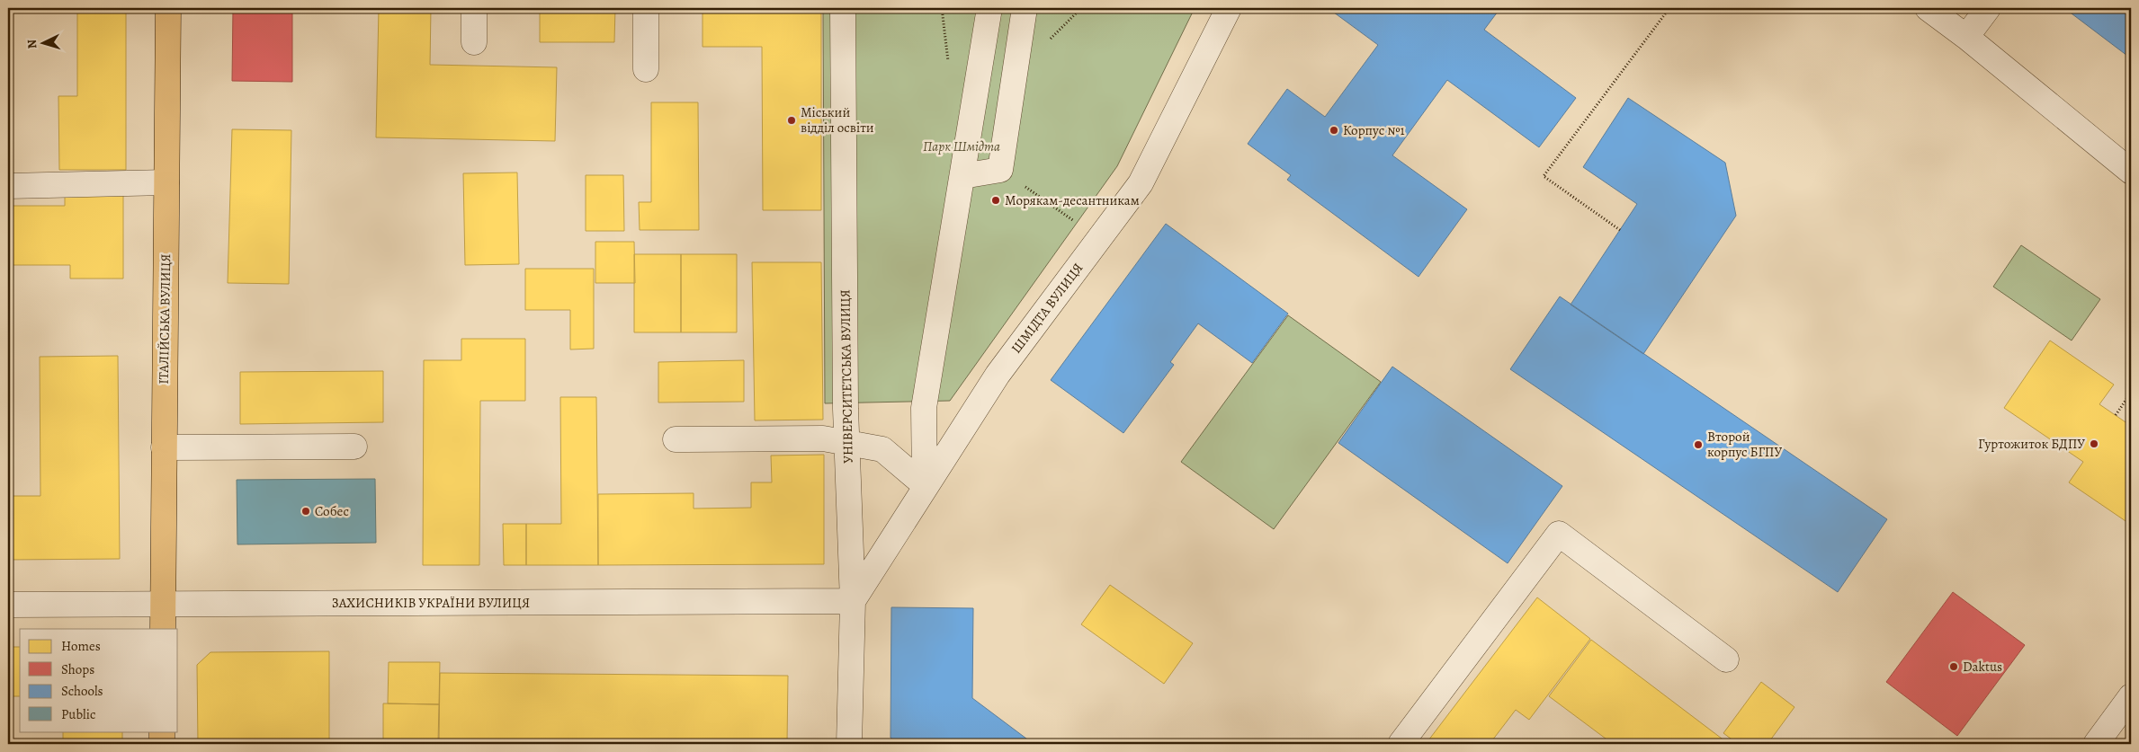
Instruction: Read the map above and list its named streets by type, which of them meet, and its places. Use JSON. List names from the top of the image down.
{
  "streets": {
    "main road": ["ІТАЛІЙСЬКА ВУЛИЦЯ"],
    "street": ["ШМІДТА ВУЛИЦЯ", "УНІВЕРСИТЕТСЬКА ВУЛИЦЯ", "ЗАХИСНИКІВ УКРАЇНИ ВУЛИЦЯ"]
  },
  "crossings": [
    ["ШМІДТА ВУЛИЦЯ", "УНІВЕРСИТЕТСЬКА ВУЛИЦЯ"],
    ["ШМІДТА ВУЛИЦЯ", "ЗАХИСНИКІВ УКРАЇНИ ВУЛИЦЯ"],
    ["ІТАЛІЙСЬКА ВУЛИЦЯ", "ЗАХИСНИКІВ УКРАЇНИ ВУЛИЦЯ"],
    ["УНІВЕРСИТЕТСЬКА ВУЛИЦЯ", "ЗАХИСНИКІВ УКРАЇНИ ВУЛИЦЯ"]
  ],
  "parks": ["Парк Шмідта"],
  "places": [
    "Міський відділ освіти",
    "Корпус №1",
    "Морякам-десантникам",
    "Гуртожиток БДПУ",
    "Второй корпус БГПУ",
    "Собес",
    "Daktus"
  ],
  "legend": [
    "Homes",
    "Shops",
    "Schools",
    "Public"
  ],
  "north": "left"
}
